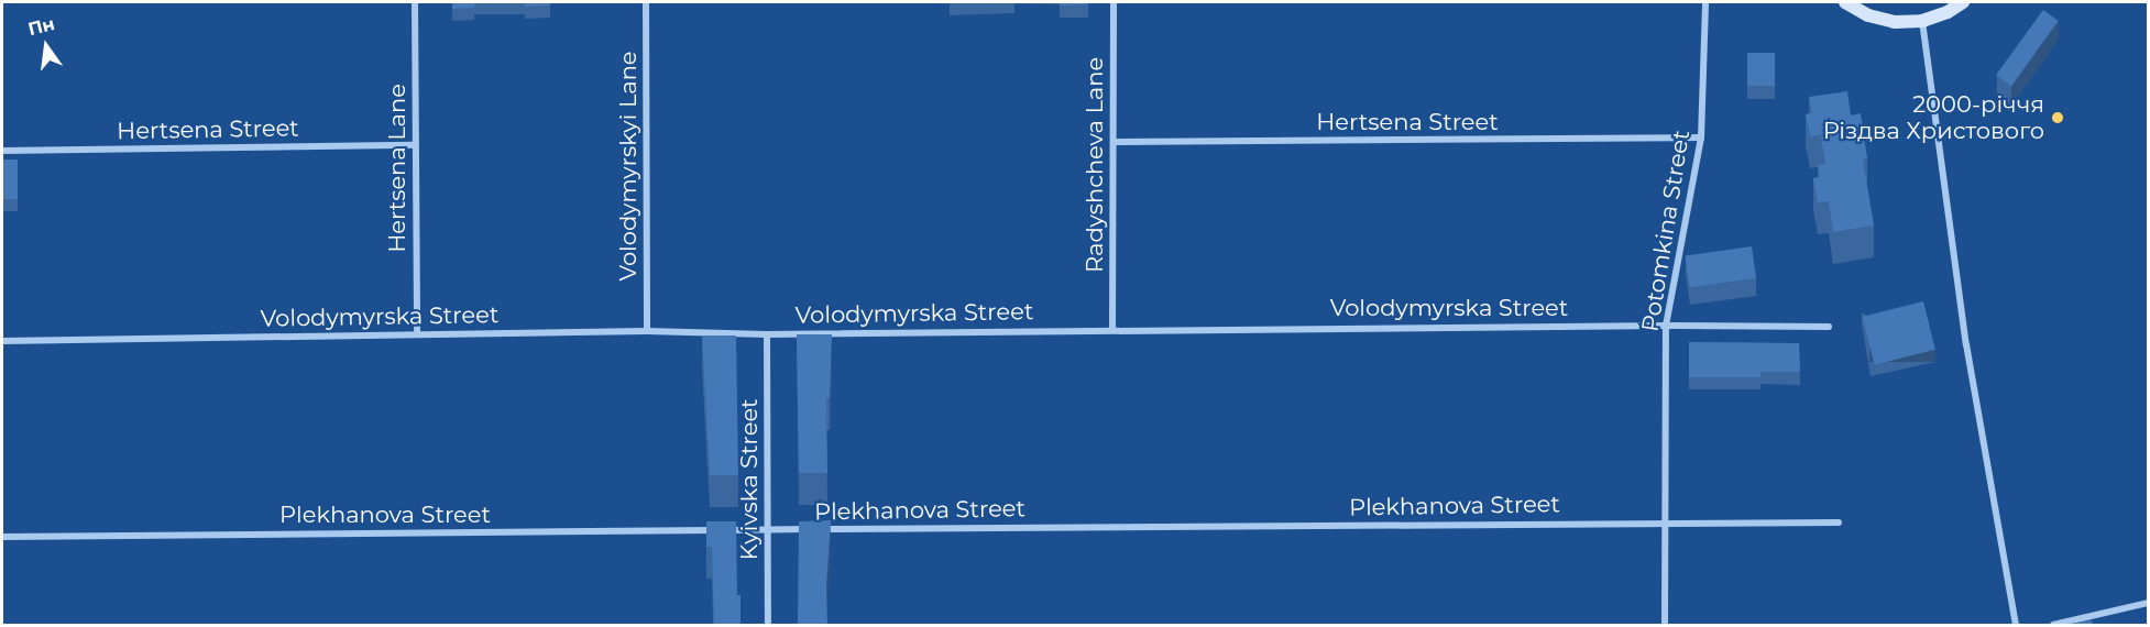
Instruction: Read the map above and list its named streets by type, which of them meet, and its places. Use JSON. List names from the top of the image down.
{
  "streets": {
    "street": [
      "Hertsena Street",
      "Radyshcheva Lane",
      "Volodymyrskyi Lane",
      "Hertsena Lane",
      "Potomkina Street",
      "Volodymyrska Street",
      "Kyivska Street",
      "Plekhanova Street"
    ]
  },
  "crossings": [
    ["Hertsena Street", "Radyshcheva Lane"],
    ["Hertsena Street", "Hertsena Lane"],
    ["Hertsena Street", "Potomkina Street"],
    ["Radyshcheva Lane", "Volodymyrska Street"],
    ["Volodymyrskyi Lane", "Volodymyrska Street"],
    ["Hertsena Lane", "Volodymyrska Street"],
    ["Potomkina Street", "Volodymyrska Street"],
    ["Potomkina Street", "Plekhanova Street"],
    ["Volodymyrska Street", "Kyivska Street"],
    ["Kyivska Street", "Plekhanova Street"]
  ],
  "places": ["2000-річчя Різдва Христового"],
  "north": "top"
}
